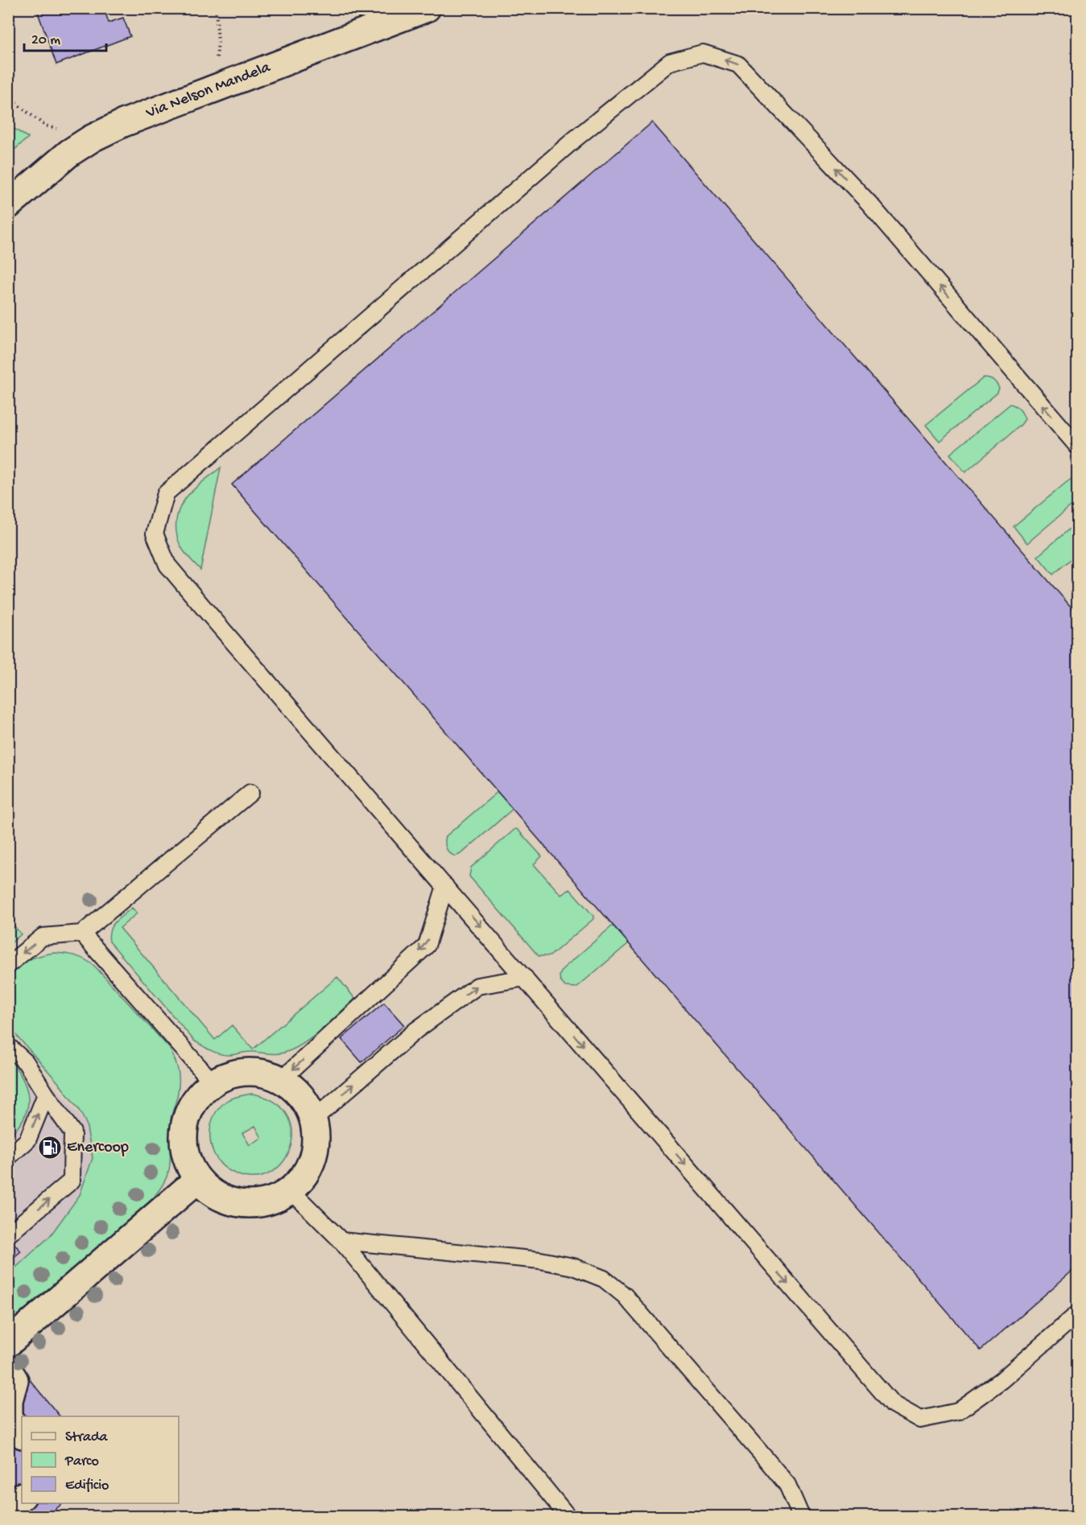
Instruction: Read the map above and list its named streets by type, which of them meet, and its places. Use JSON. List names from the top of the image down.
{
  "streets": {
    "street": ["Via Nelson Mandela"]
  },
  "places": {
    "fuel station": ["Enercoop"]
  },
  "legend": ["Strada", "Parco", "Edificio"],
  "scale_bar": "20 m"
}
